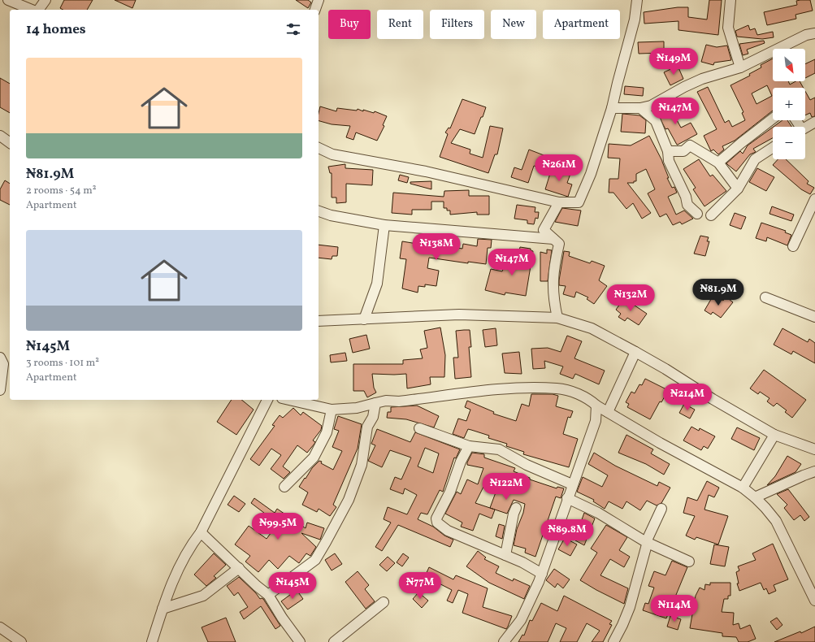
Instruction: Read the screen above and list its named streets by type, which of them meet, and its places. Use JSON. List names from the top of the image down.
{
  "north": "bottom right",
  "page": {
    "chip": [
      "Buy",
      "Rent",
      "Filters",
      "New",
      "Apartment"
    ],
    "heading": "14 homes",
    "price": [
      "₦149M",
      "₦147M",
      "₦261M",
      "₦138M",
      "₦147M",
      "₦81.9M",
      "₦132M",
      "₦214M",
      "₦122M",
      "₦99.5M",
      "₦89.8M",
      "₦145M",
      "₦77M",
      "₦114M"
    ],
    "map_buttons": ["+", "−"],
    "list": [
      {
        "name": "₦81.9M",
        "note": "2 rooms · 54 m² · Apartment"
      },
      {
        "name": "₦145M",
        "note": "3 rooms · 101 m² · Apartment"
      }
    ]
  }
}
